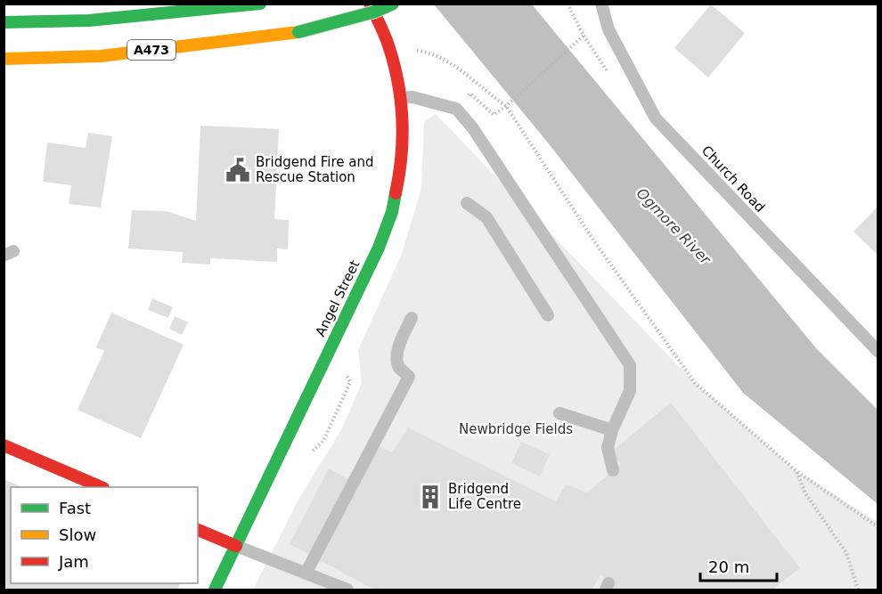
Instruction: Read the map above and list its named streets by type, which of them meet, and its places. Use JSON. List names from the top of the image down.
{
  "streets": {
    "street": ["A473", "Angel Street"],
    "lane": ["Church Road"]
  },
  "water": ["Ogmore River"],
  "parks": ["Newbridge Fields"],
  "places": {
    "public building": ["Bridgend Fire and Rescue Station"],
    "building": ["Bridgend Life Centre"]
  },
  "legend": ["Fast", "Slow", "Jam"],
  "scale_bar": "20 m"
}
